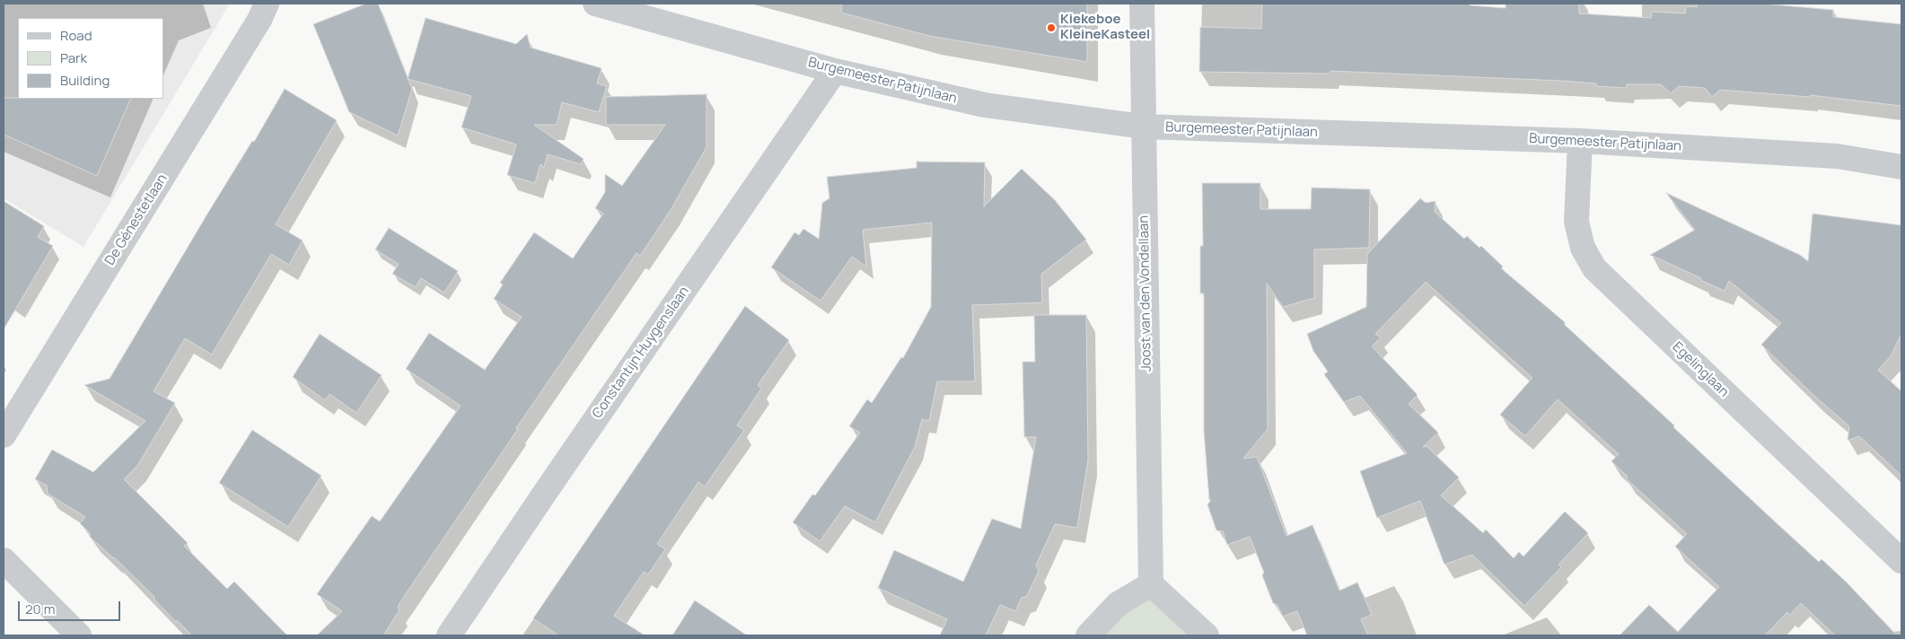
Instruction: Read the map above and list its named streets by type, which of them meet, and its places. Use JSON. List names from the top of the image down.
{
  "streets": {
    "street": [
      "Burgemeester Patijnlaan",
      "De Génestetlaan",
      "Joost van den Vondellaan",
      "Constantijn Huygenslaan",
      "Egelinglaan"
    ]
  },
  "crossings": [
    ["Burgemeester Patijnlaan", "Joost van den Vondellaan"],
    ["Burgemeester Patijnlaan", "Constantijn Huygenslaan"],
    ["Burgemeester Patijnlaan", "Egelinglaan"]
  ],
  "places": ["Kiekeboe KleineKasteel"],
  "legend": ["Road", "Park", "Building"],
  "scale_bar": "20 m"
}
